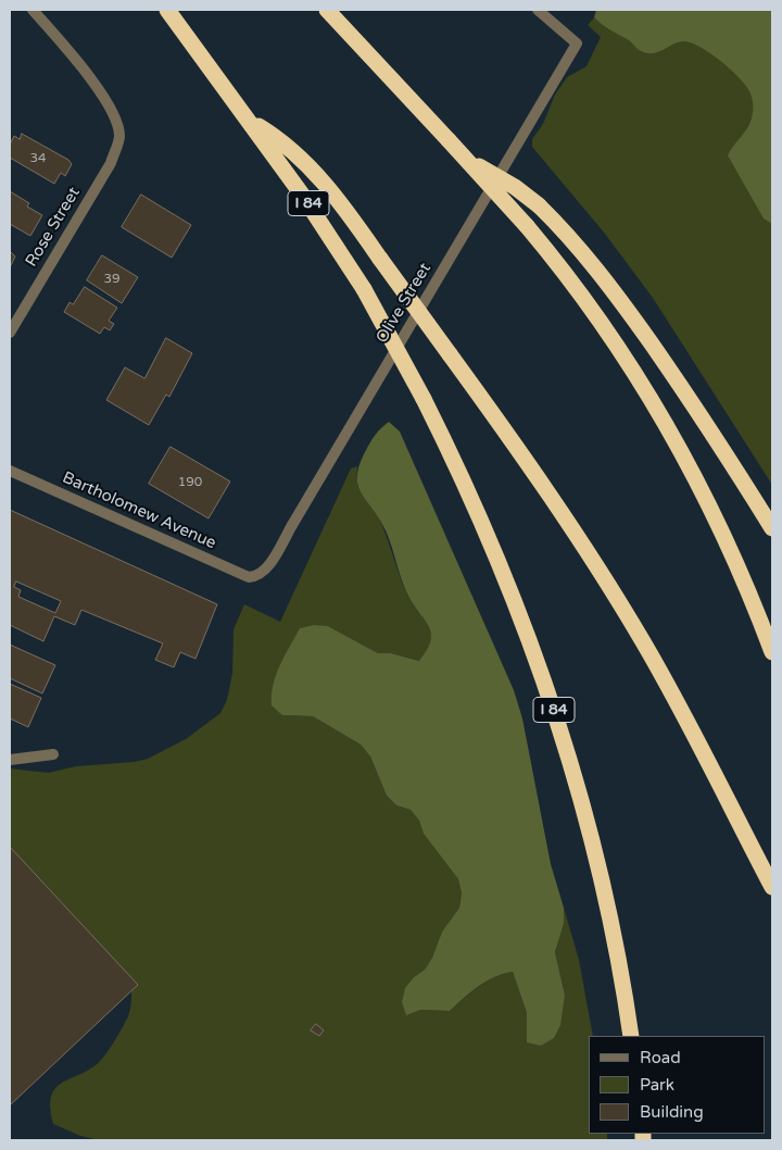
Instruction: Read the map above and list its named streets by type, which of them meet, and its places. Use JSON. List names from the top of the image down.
{
  "streets": {
    "highway": ["I 84"],
    "street": ["Rose Street", "Olive Street", "Bartholomew Avenue"]
  },
  "crossings": [
    ["Olive Street", "Bartholomew Avenue"]
  ],
  "house_numbers": ["34", "39", "190"],
  "legend": ["Road", "Park", "Building"]
}
